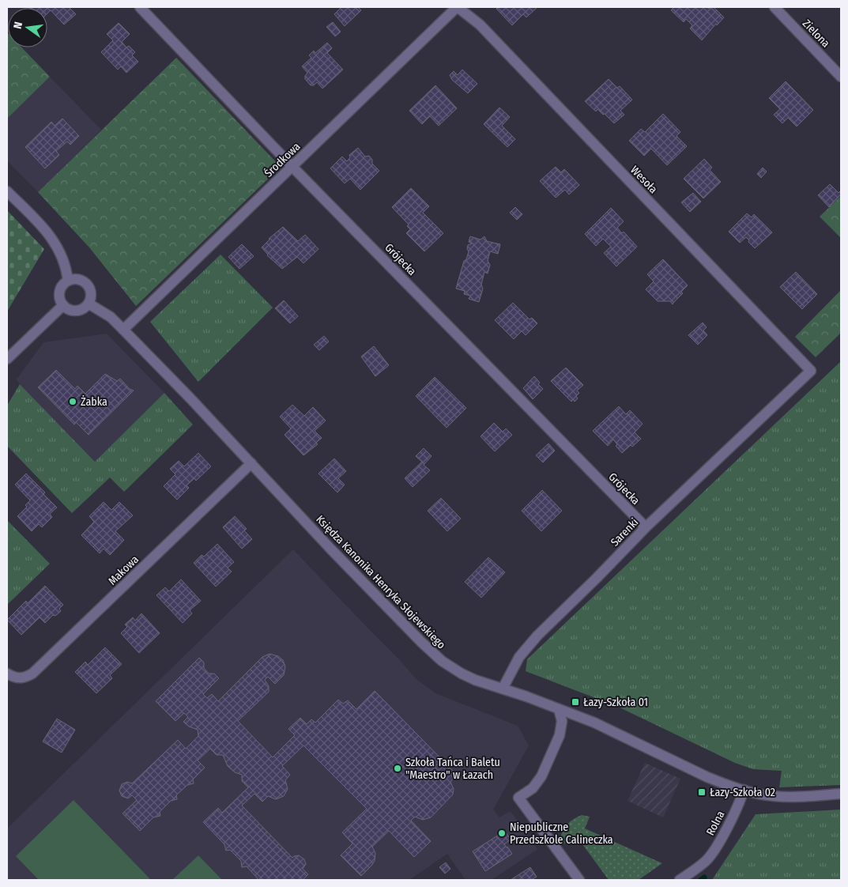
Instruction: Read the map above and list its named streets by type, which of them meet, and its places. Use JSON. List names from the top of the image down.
{
  "streets": {
    "street": [
      "Zielona",
      "Środkowa",
      "Wesoła",
      "Grójecka",
      "Sarenki",
      "Makowa",
      "Księdza Kanonika Henryka Słojewskiego",
      "Rolna"
    ]
  },
  "crossings": [
    ["Środkowa", "Wesoła"],
    ["Środkowa", "Grójecka"],
    ["Środkowa", "Księdza Kanonika Henryka Słojewskiego"],
    ["Wesoła", "Sarenki"],
    ["Grójecka", "Sarenki"],
    ["Sarenki", "Księdza Kanonika Henryka Słojewskiego"],
    ["Makowa", "Księdza Kanonika Henryka Słojewskiego"],
    ["Księdza Kanonika Henryka Słojewskiego", "Rolna"]
  ],
  "places": {
    "other": ["Żabka", "Szkoła Tańca i Baletu \"Maestro\" w Łazach", "Niepubliczne Przedszkole Calineczka"],
    "transit": ["Łazy-Szkoła 01", "Łazy-Szkoła 02"]
  },
  "north": "left"
}
